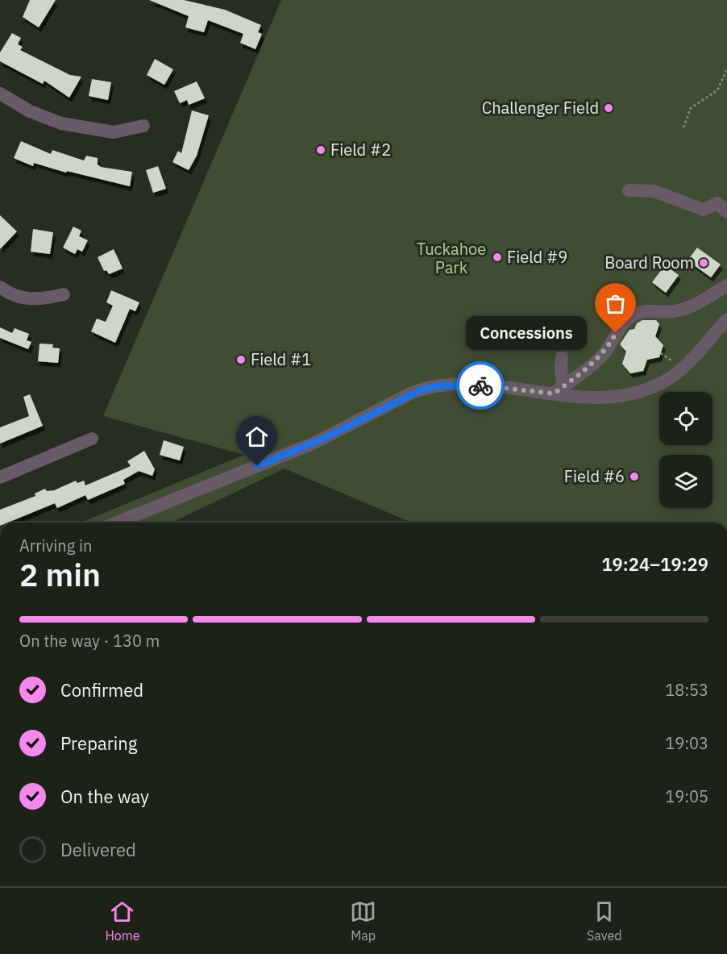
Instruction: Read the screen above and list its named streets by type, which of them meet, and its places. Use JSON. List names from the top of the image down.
{
  "parks": ["Tuckahoe Park"],
  "places": [
    "Challenger Field",
    "Field #2",
    "Field #9",
    "Board Room",
    "Concessions",
    "Field #1",
    "Field #6"
  ],
  "page": {
    "bubble": "Concessions",
    "heading": ["2 min", "Arriving in", "19:24–19:29"],
    "bar": "On the way · 130 m",
    "list": [
      ["Confirmed", "18:53"],
      ["Preparing", "19:03"],
      ["On the way", "19:05"],
      "Delivered"
    ],
    "tabs": ["Home", "Map", "Saved"]
  }
}
